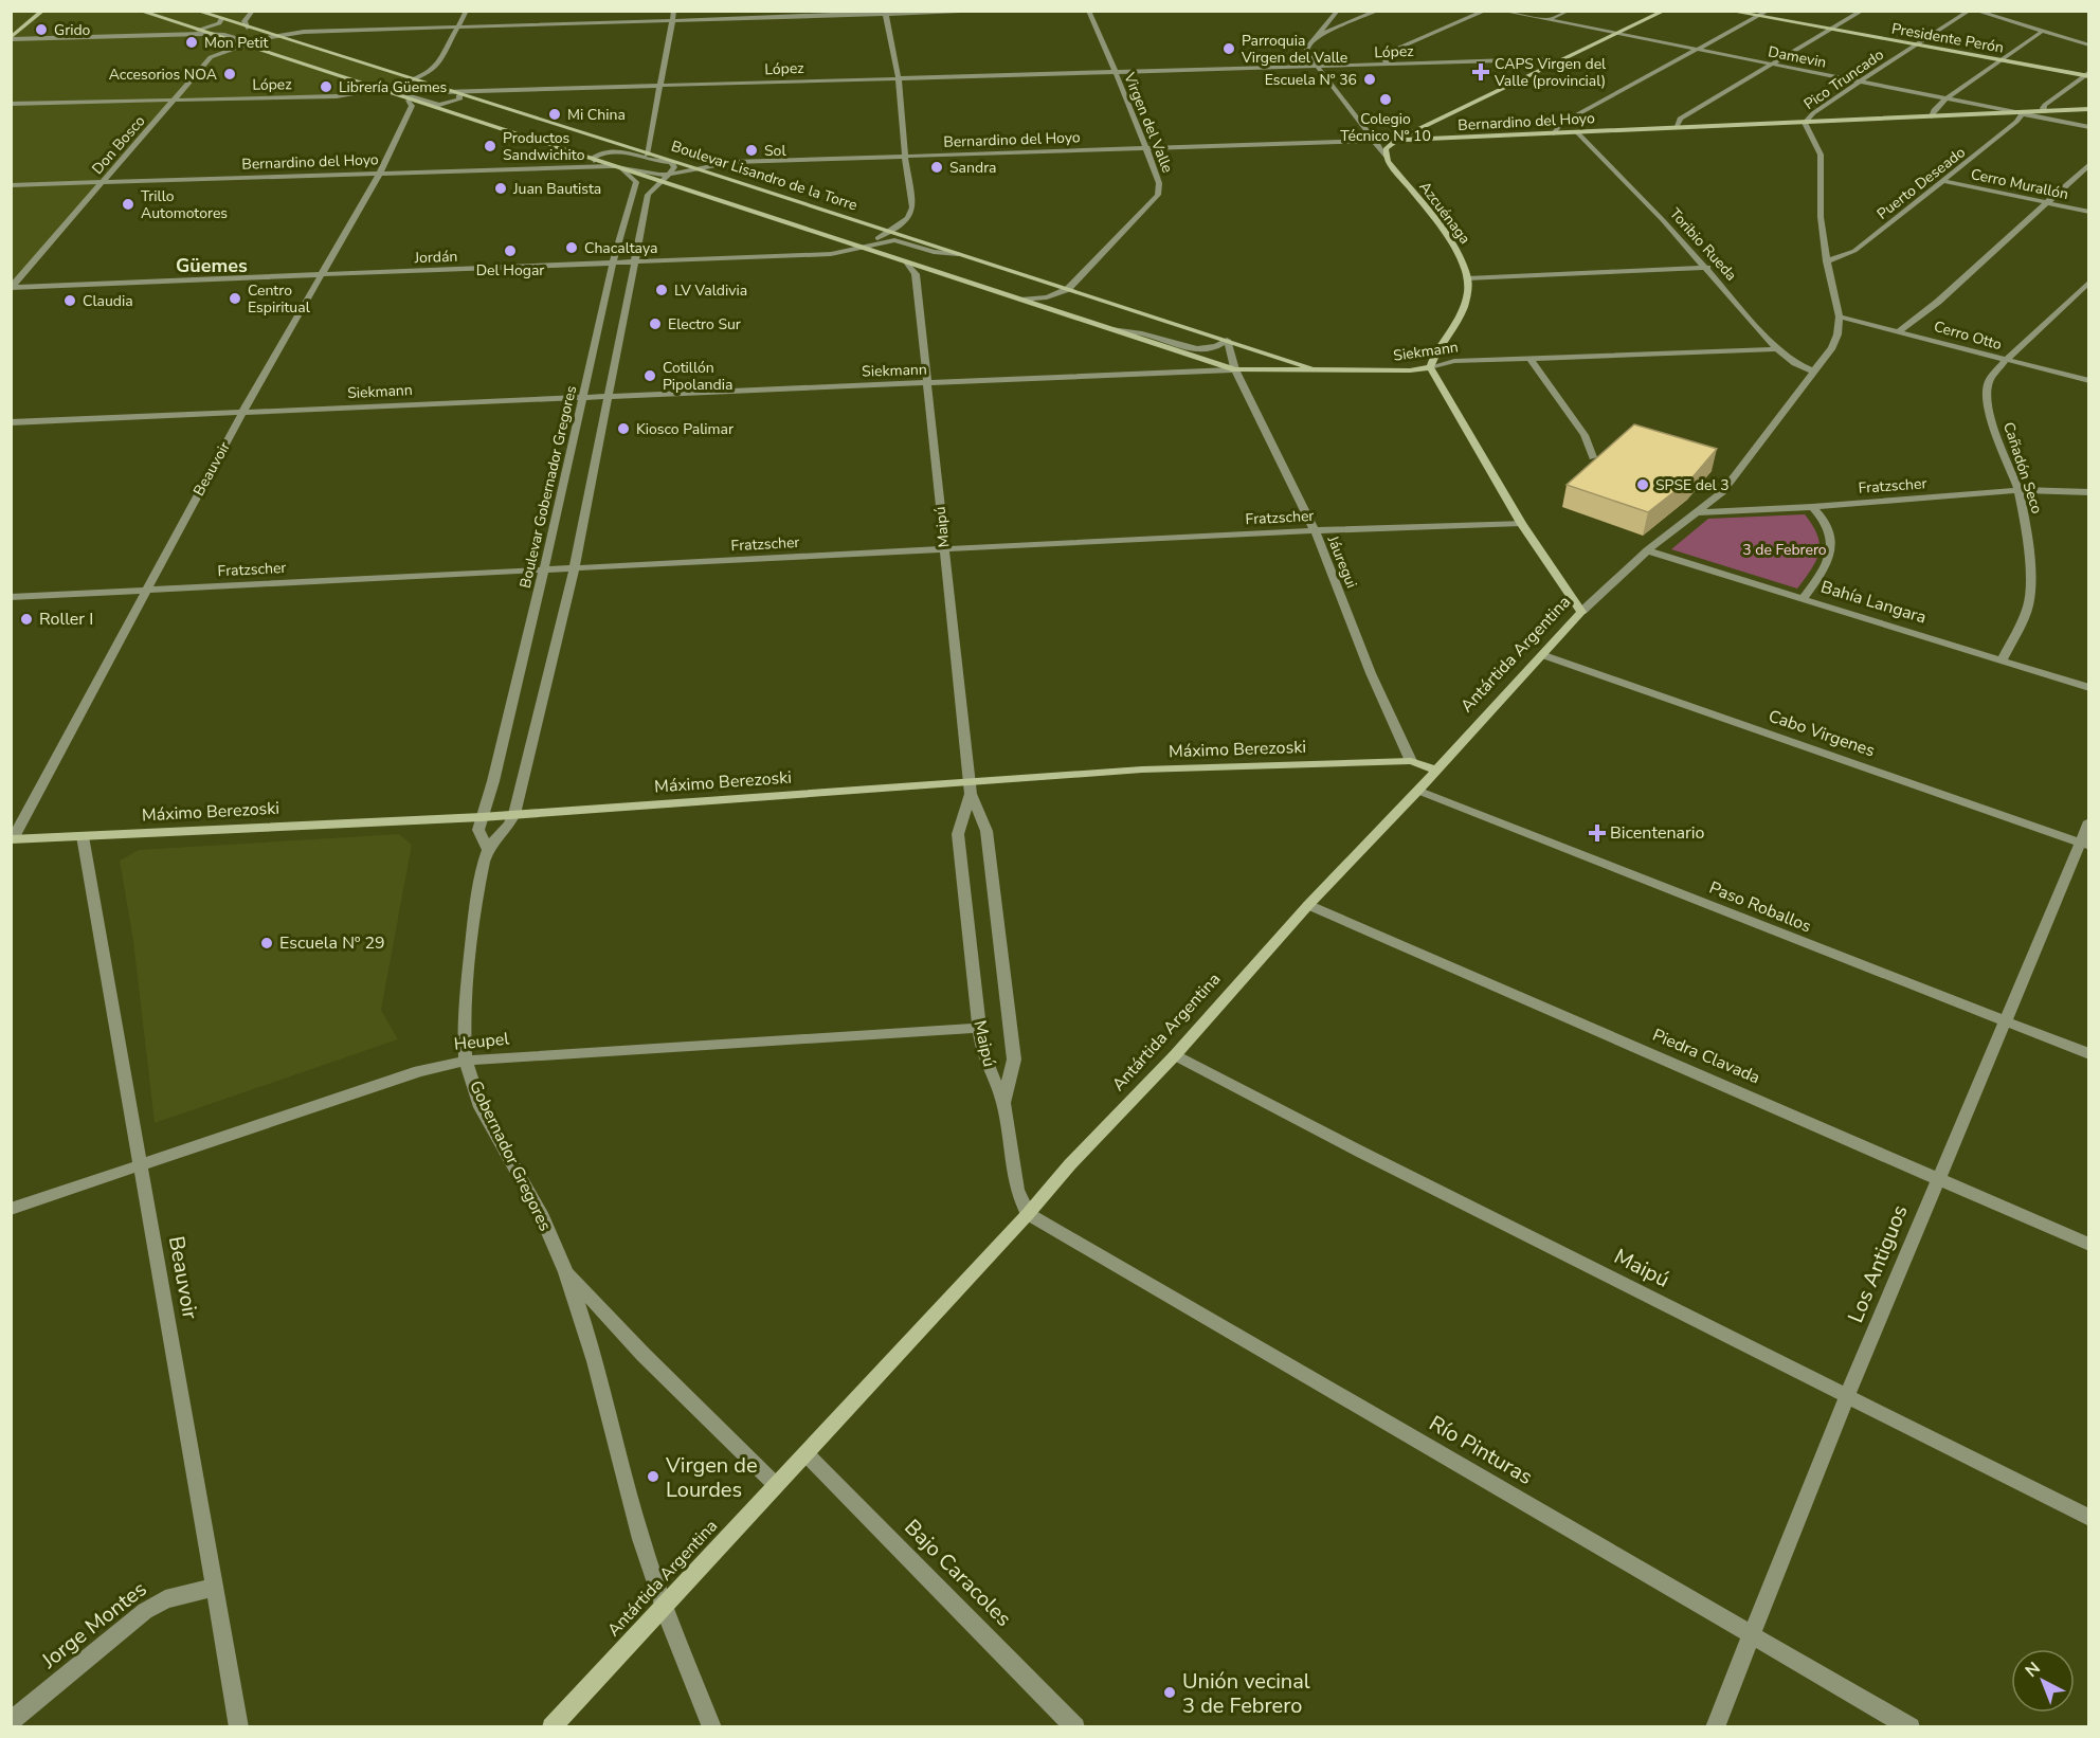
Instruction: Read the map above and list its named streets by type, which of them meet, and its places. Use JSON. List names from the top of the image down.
{
  "streets": {
    "street": [
      "Presidente Perón",
      "López",
      "Damevin",
      "Pico Truncado",
      "Bernardino del Hoyo",
      "Virgen del Valle",
      "Don Bosco",
      "Boulevar Lisandro de la Torre",
      "Puerto Deseado",
      "Cerro Murallón",
      "Azcuénaga",
      "Toribio Rueda",
      "Jordán",
      "Cerro Otto",
      "Siekmann",
      "Cañadón Seco",
      "Beauvoir",
      "Fratzscher",
      "Boulevar Gobernador Gregores",
      "Maipú",
      "Jáuregui",
      "Bahía Langara",
      "Antártida Argentina",
      "Cabo Virgenes",
      "Máximo Berezoski",
      "Paso Roballos",
      "Heupel",
      "Piedra Clavada",
      "Gobernador Gregores",
      "Los Antiguos",
      "Río Pinturas",
      "Bajo Caracoles",
      "Jorge Montes"
    ]
  },
  "crossings": [
    ["Presidente Perón", "Pico Truncado"],
    ["López", "Virgen del Valle"],
    ["López", "Don Bosco"],
    ["López", "Boulevar Lisandro de la Torre"],
    ["López", "Azcuénaga"],
    ["Damevin", "Pico Truncado"],
    ["Damevin", "Bernardino del Hoyo"],
    ["Damevin", "Puerto Deseado"],
    ["Pico Truncado", "Bernardino del Hoyo"],
    ["Pico Truncado", "Puerto Deseado"],
    ["Pico Truncado", "Cerro Otto"],
    ["Pico Truncado", "Antártida Argentina"],
    ["Bernardino del Hoyo", "Virgen del Valle"],
    ["Bernardino del Hoyo", "Don Bosco"],
    ["Bernardino del Hoyo", "Boulevar Lisandro de la Torre"],
    ["Bernardino del Hoyo", "Puerto Deseado"],
    ["Bernardino del Hoyo", "Azcuénaga"],
    ["Bernardino del Hoyo", "Toribio Rueda"],
    ["Bernardino del Hoyo", "Beauvoir"],
    ["Virgen del Valle", "Boulevar Lisandro de la Torre"],
    ["Don Bosco", "Boulevar Lisandro de la Torre"],
    ["Don Bosco", "Jordán"],
    ["Boulevar Lisandro de la Torre", "Jordán"],
    ["Boulevar Lisandro de la Torre", "Siekmann"],
    ["Boulevar Lisandro de la Torre", "Jáuregui"],
    ["Puerto Deseado", "Cerro Murallón"],
    ["Toribio Rueda", "Siekmann"],
    ["Toribio Rueda", "Antártida Argentina"],
    ["Jordán", "Beauvoir"],
    ["Jordán", "Boulevar Gobernador Gregores"],
    ["Cerro Otto", "Cañadón Seco"],
    ["Cerro Otto", "Antártida Argentina"],
    ["Siekmann", "Beauvoir"],
    ["Siekmann", "Boulevar Gobernador Gregores"],
    ["Siekmann", "Maipú"],
    ["Siekmann", "Jáuregui"],
    ["Cañadón Seco", "Fratzscher"],
    ["Cañadón Seco", "Bahía Langara"],
    ["Beauvoir", "Fratzscher"],
    ["Beauvoir", "Máximo Berezoski"],
    ["Beauvoir", "Heupel"],
    ["Beauvoir", "Jorge Montes"],
    ["Fratzscher", "Boulevar Gobernador Gregores"],
    ["Fratzscher", "Maipú"],
    ["Fratzscher", "Jáuregui"],
    ["Fratzscher", "Antártida Argentina"],
    ["Boulevar Gobernador Gregores", "Máximo Berezoski"],
    ["Boulevar Gobernador Gregores", "Gobernador Gregores"],
    ["Maipú", "Antártida Argentina"],
    ["Maipú", "Máximo Berezoski"],
    ["Maipú", "Heupel"],
    ["Maipú", "Los Antiguos"],
    ["Maipú", "Río Pinturas"],
    ["Jáuregui", "Máximo Berezoski"],
    ["Bahía Langara", "Antártida Argentina"],
    ["Antártida Argentina", "Cabo Virgenes"],
    ["Antártida Argentina", "Máximo Berezoski"],
    ["Antártida Argentina", "Paso Roballos"],
    ["Antártida Argentina", "Piedra Clavada"],
    ["Antártida Argentina", "Gobernador Gregores"],
    ["Antártida Argentina", "Río Pinturas"],
    ["Antártida Argentina", "Bajo Caracoles"],
    ["Cabo Virgenes", "Los Antiguos"],
    ["Máximo Berezoski", "Gobernador Gregores"],
    ["Paso Roballos", "Los Antiguos"],
    ["Heupel", "Gobernador Gregores"],
    ["Piedra Clavada", "Los Antiguos"],
    ["Los Antiguos", "Río Pinturas"]
  ],
  "districts": ["Güemes"],
  "parks": ["3 de Febrero"],
  "places": {
    "other": [
      "Grido",
      "Mon Petit",
      "Parroquia Virgen del Valle",
      "Accesorios NOA",
      "Escuela Nº 36",
      "Librería Güemes",
      "Colegio Técnico Nº 10",
      "Mi China",
      "Productos Sandwichito",
      "Sol",
      "Sandra",
      "Juan Bautista",
      "Trillo Automotores",
      "Chacaltaya",
      "Del Hogar",
      "LV Valdivia",
      "Centro Espiritual",
      "Claudia",
      "Electro Sur",
      "Cotillón Pipolandia",
      "Kiosco Palimar",
      "SPSE del 3",
      "Roller I",
      "Escuela Nº 29",
      "Virgen de Lourdes",
      "Unión vecinal 3 de Febrero"
    ],
    "health": ["CAPS Virgen del Valle (provincial)", "Bicentenario"]
  },
  "north": "top left"
}
